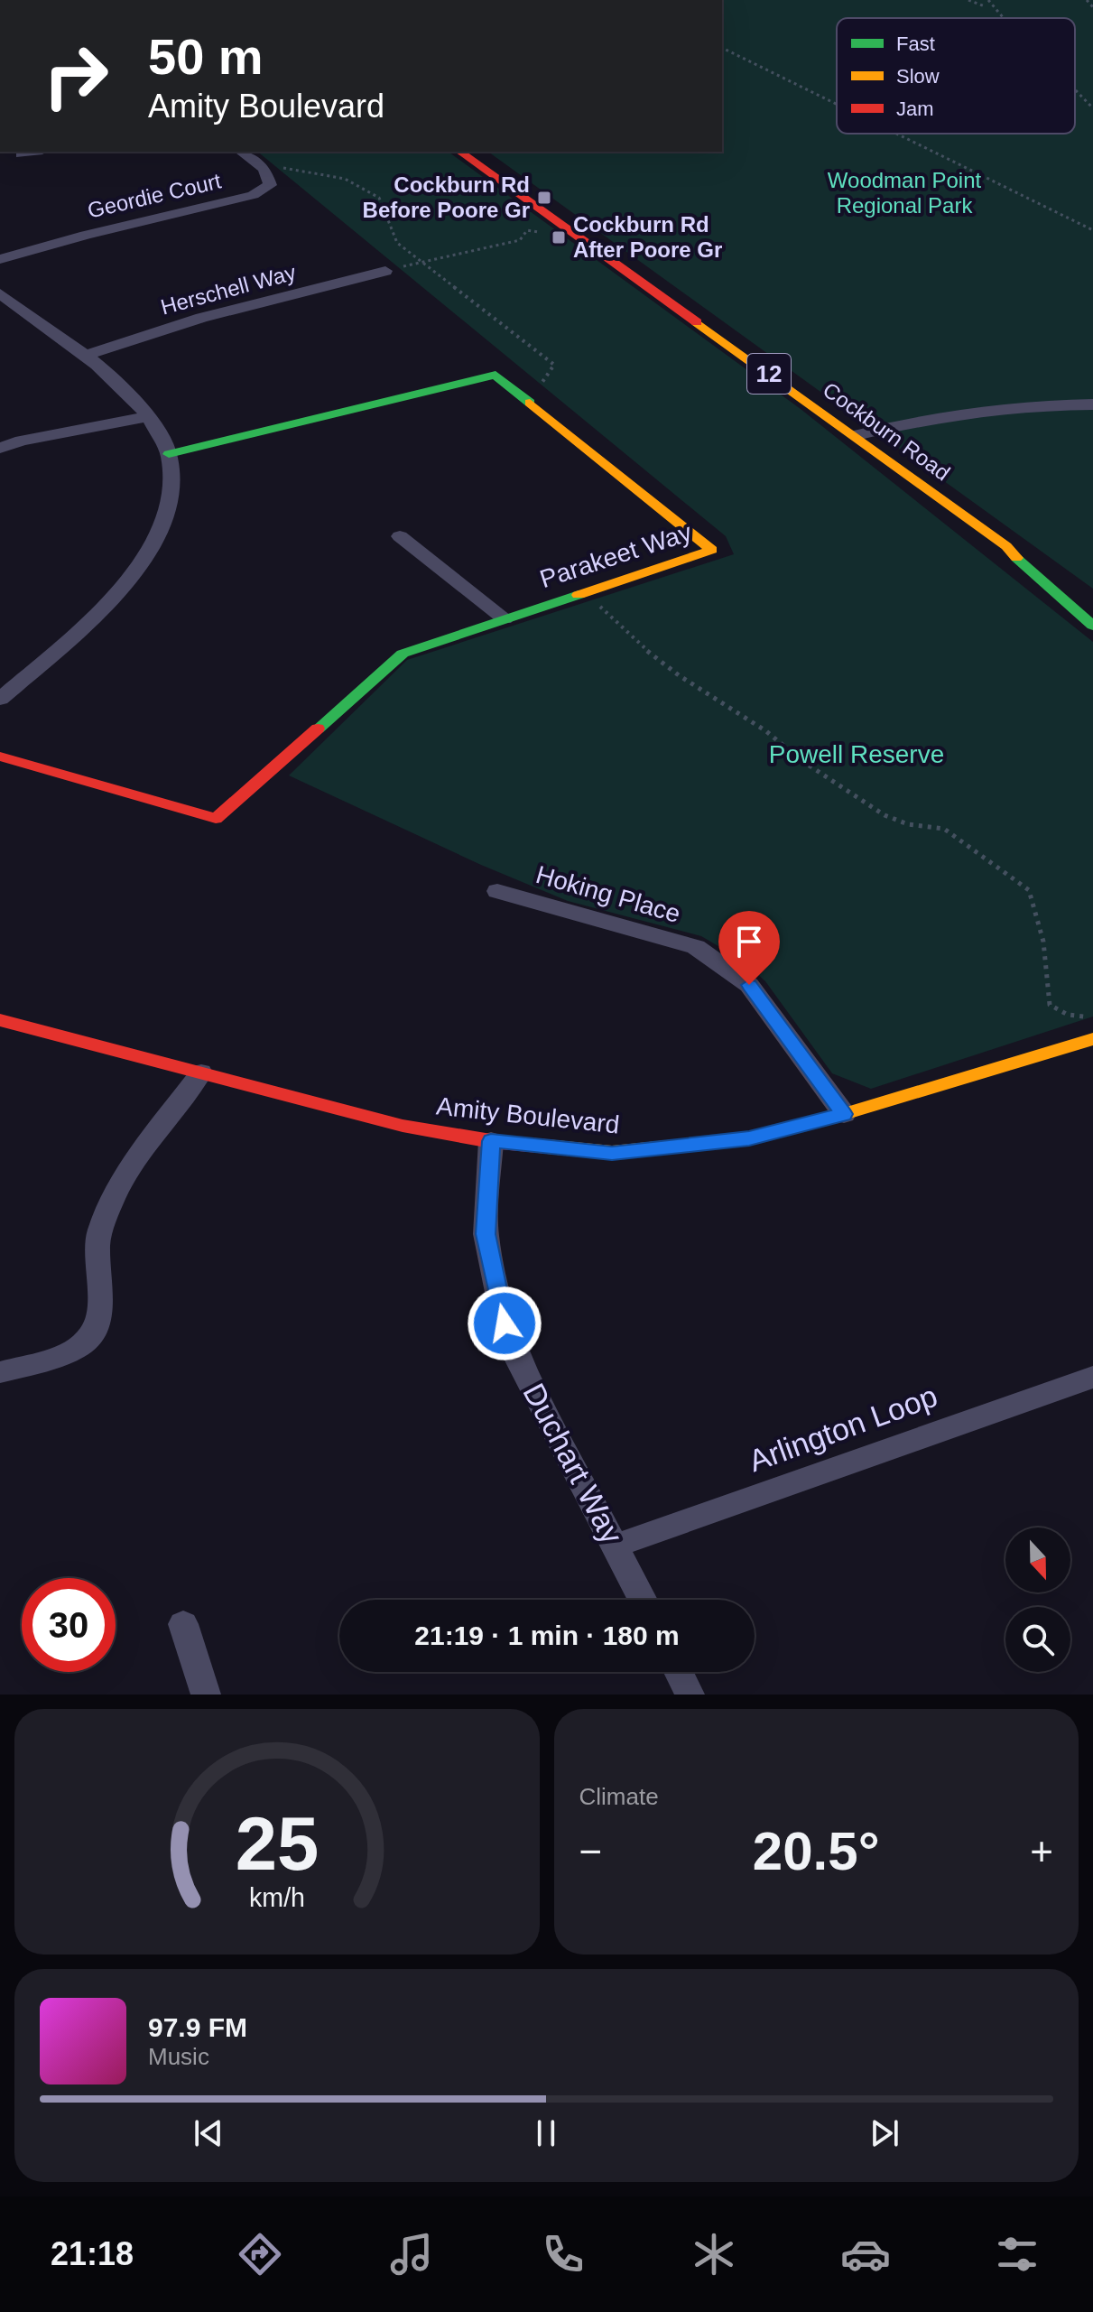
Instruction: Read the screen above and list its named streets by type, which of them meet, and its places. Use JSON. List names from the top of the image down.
{
  "streets": {
    "street": [
      "Geordie Court",
      "Herschell Way",
      "12",
      "Cockburn Road",
      "Parakeet Way",
      "Hoking Place",
      "Amity Boulevard",
      "Arlington Loop",
      "Duchart Way"
    ]
  },
  "crossings": [
    ["Hoking Place", "Amity Boulevard"],
    ["Amity Boulevard", "Duchart Way"],
    ["Arlington Loop", "Duchart Way"]
  ],
  "parks": ["Woodman Point Regional Park", "Powell Reserve"],
  "places": {
    "transit": ["Cockburn Rd Before Poore Gr", "Cockburn Rd After Poore Gr"]
  },
  "legend": ["Fast", "Slow", "Jam"],
  "north": "bottom",
  "page": {
    "turn": ["50 m", "Amity Boulevard"],
    "limit": "30",
    "trip": "21:19 · 1 min · 180 m",
    "tile": "Climate",
    "heat": ["−", "20.5°", "+"],
    "song": ["97.9 FM", "Music"],
    "tabs": "21:18",
    "gauge": ["25", "km/h"]
  }
}
